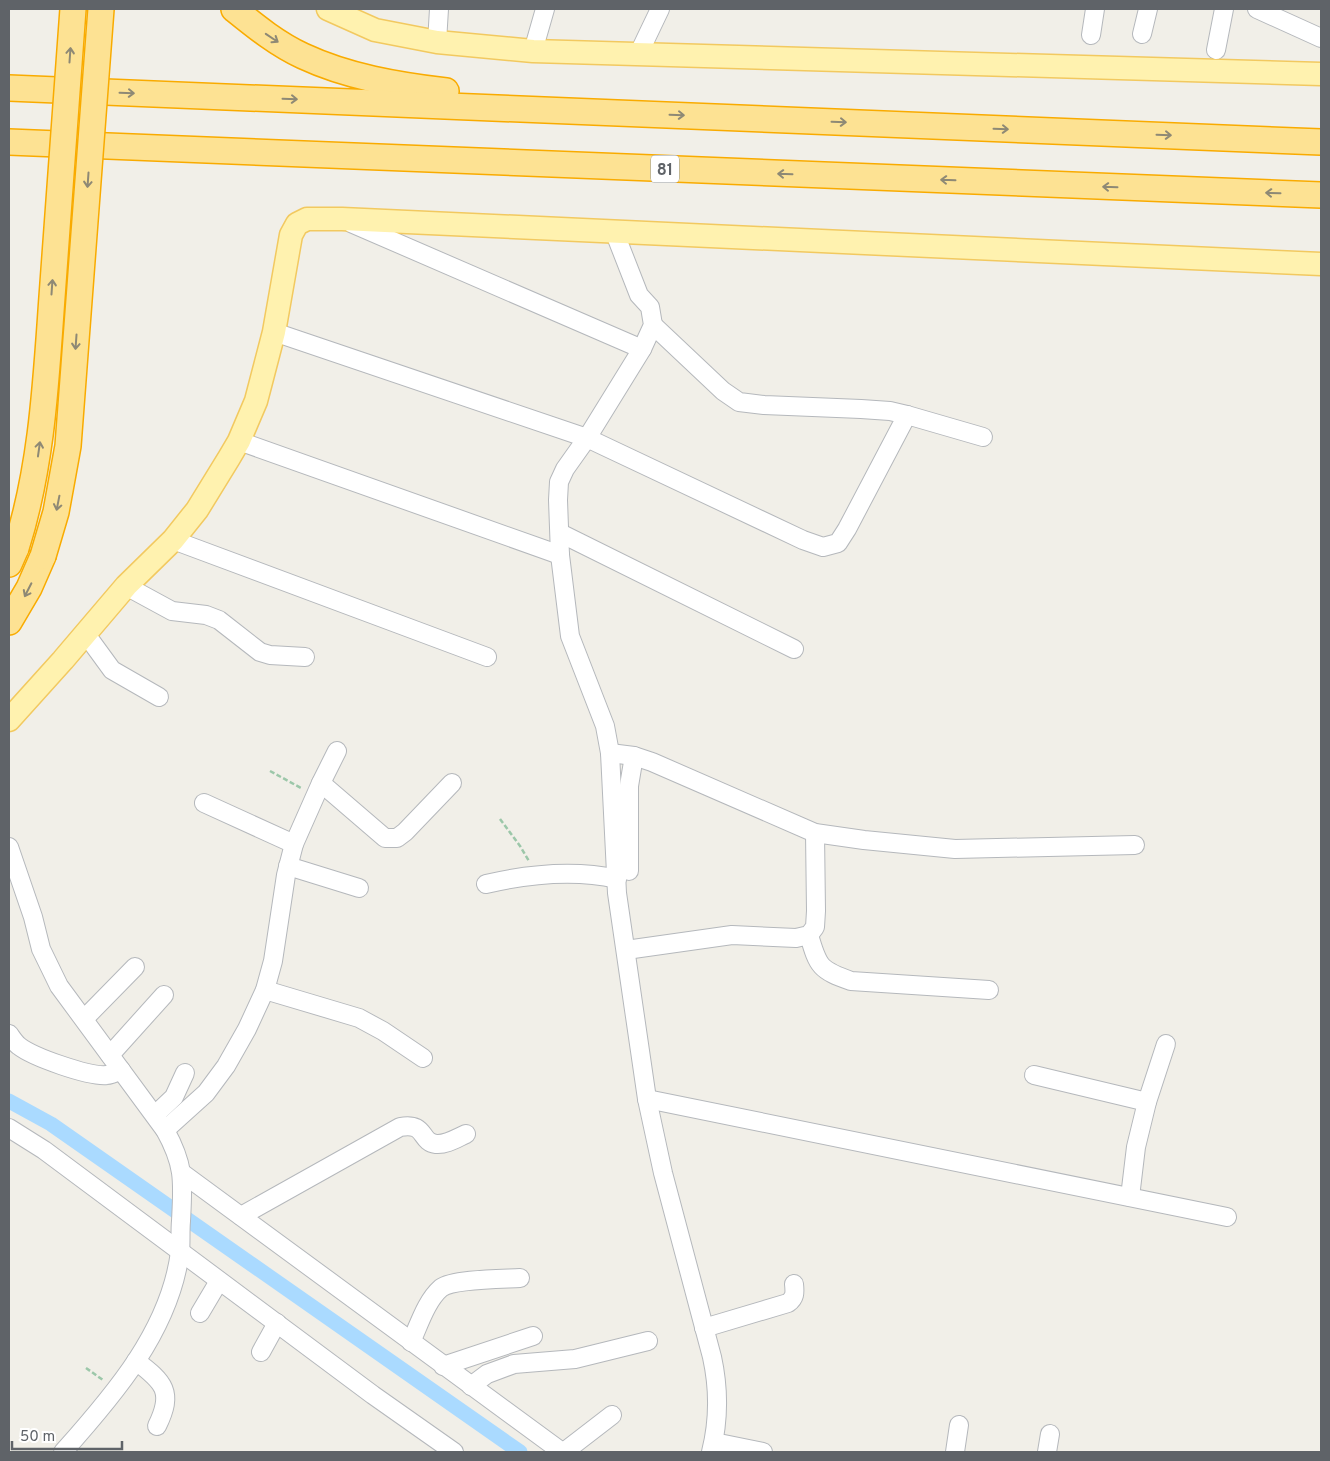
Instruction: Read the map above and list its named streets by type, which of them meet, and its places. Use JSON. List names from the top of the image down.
{
  "streets": {
    "highway": ["81"]
  },
  "scale_bar": "50 m"
}
